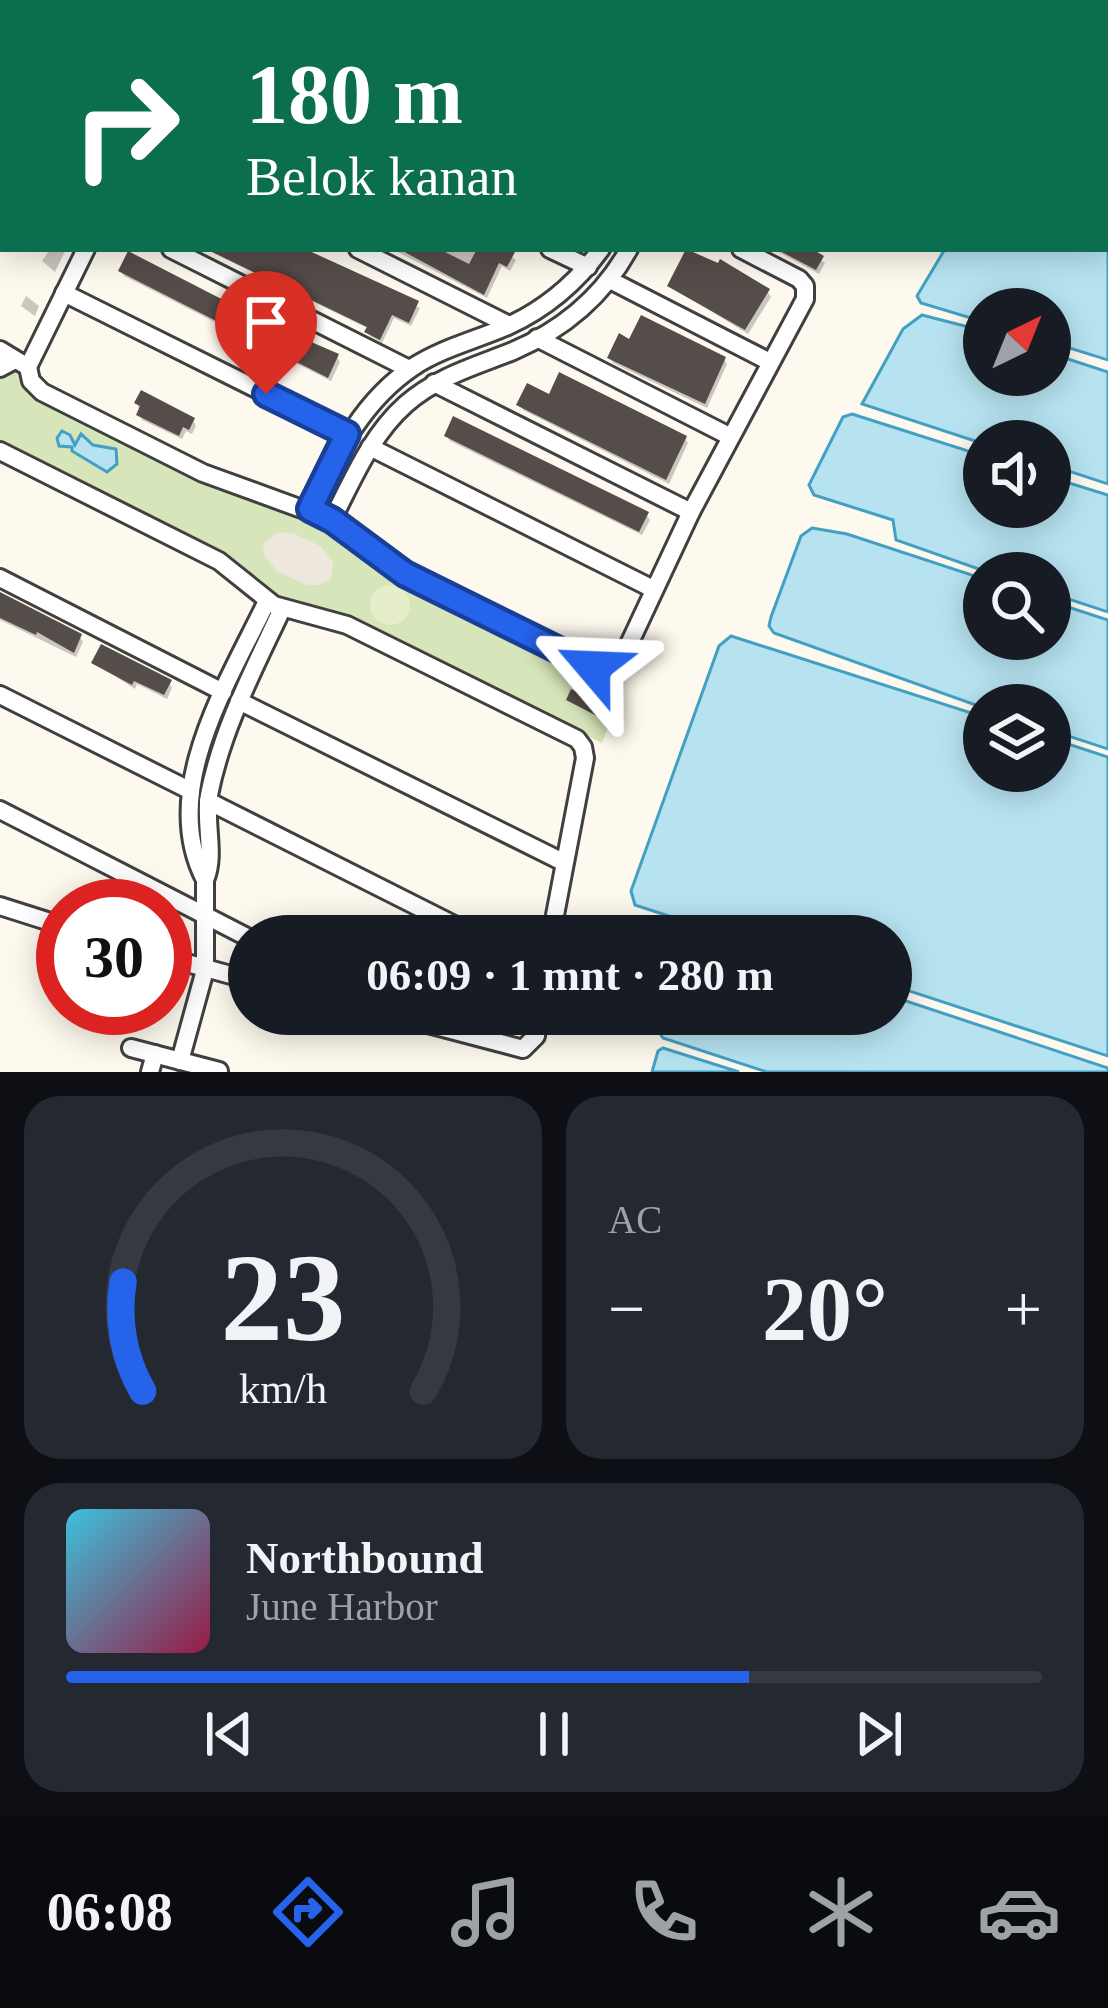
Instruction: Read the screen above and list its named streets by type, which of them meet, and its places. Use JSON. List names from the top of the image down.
{
  "north": "top right",
  "page": {
    "turn": ["180 m", "Belok kanan"],
    "limit": "30",
    "trip": "06:09 · 1 mnt · 280 m",
    "tile": "AC",
    "heat": ["−", "20°", "+"],
    "song": ["Northbound", "June Harbor"],
    "tabs": "06:08",
    "gauge": ["23", "km/h"]
  }
}
